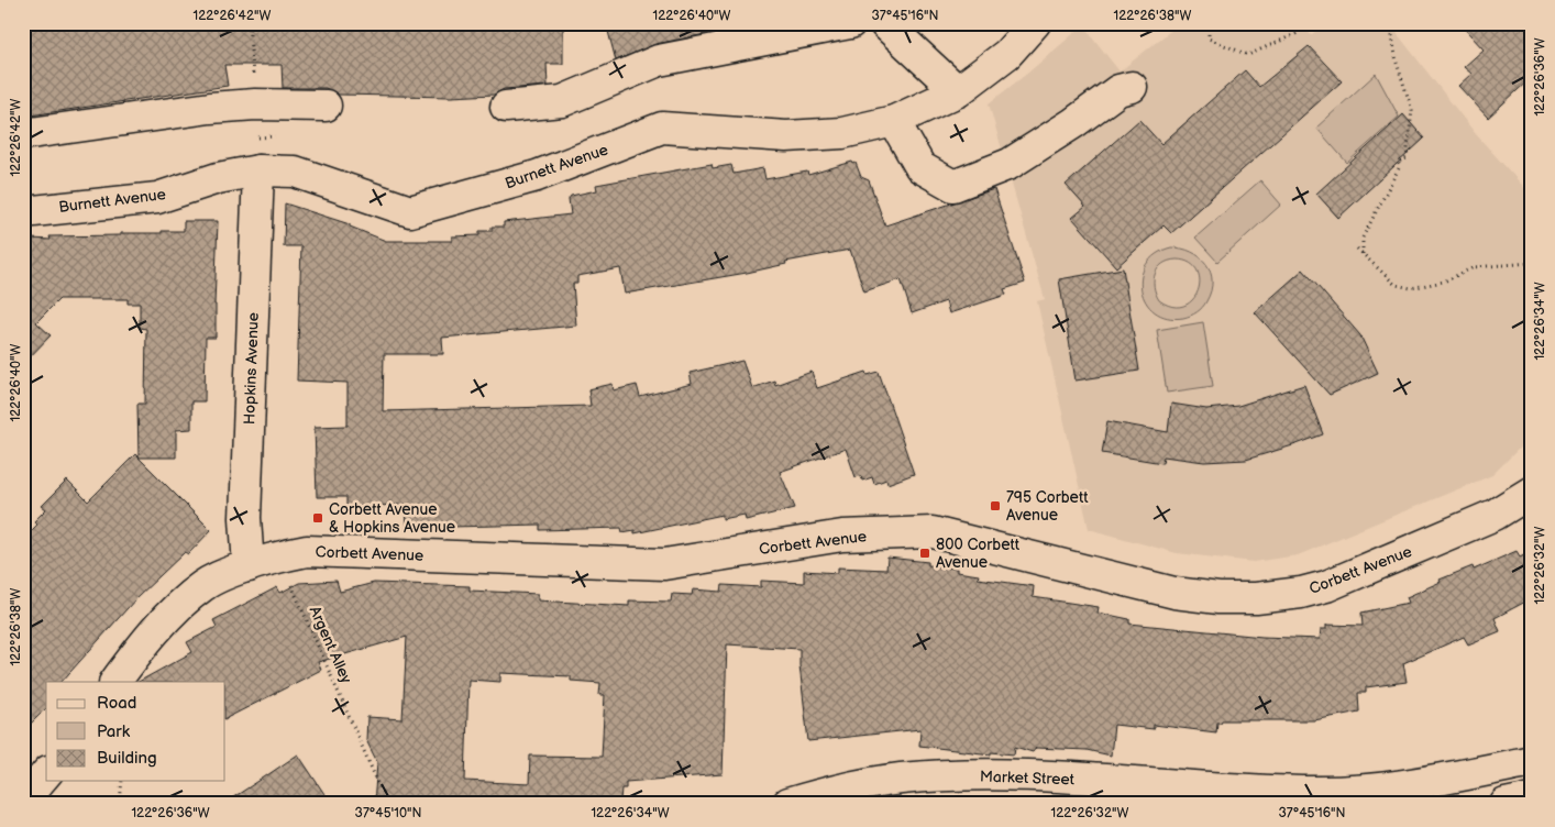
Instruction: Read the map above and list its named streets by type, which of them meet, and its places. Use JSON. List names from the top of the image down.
{
  "streets": {
    "street": [
      "Burnett Avenue",
      "Hopkins Avenue",
      "Corbett Avenue",
      "Market Street"
    ],
    "path": ["Argent Alley"]
  },
  "crossings": [
    ["Burnett Avenue", "Hopkins Avenue"],
    ["Hopkins Avenue", "Corbett Avenue"],
    ["Corbett Avenue", "Argent Alley"]
  ],
  "places": {
    "transit": ["795 Corbett Avenue", "Corbett Avenue & Hopkins Avenue", "800 Corbett Avenue"]
  },
  "legend": ["Road", "Park", "Building"],
  "coordinates": [
    "122°26'42\"W",
    "122°26'40\"W",
    "37°45'16\"N",
    "122°26'38\"W",
    "122°26'36\"W",
    "122°26'34\"W",
    "122°26'32\"W",
    "37°45'10\"N"
  ]
}
